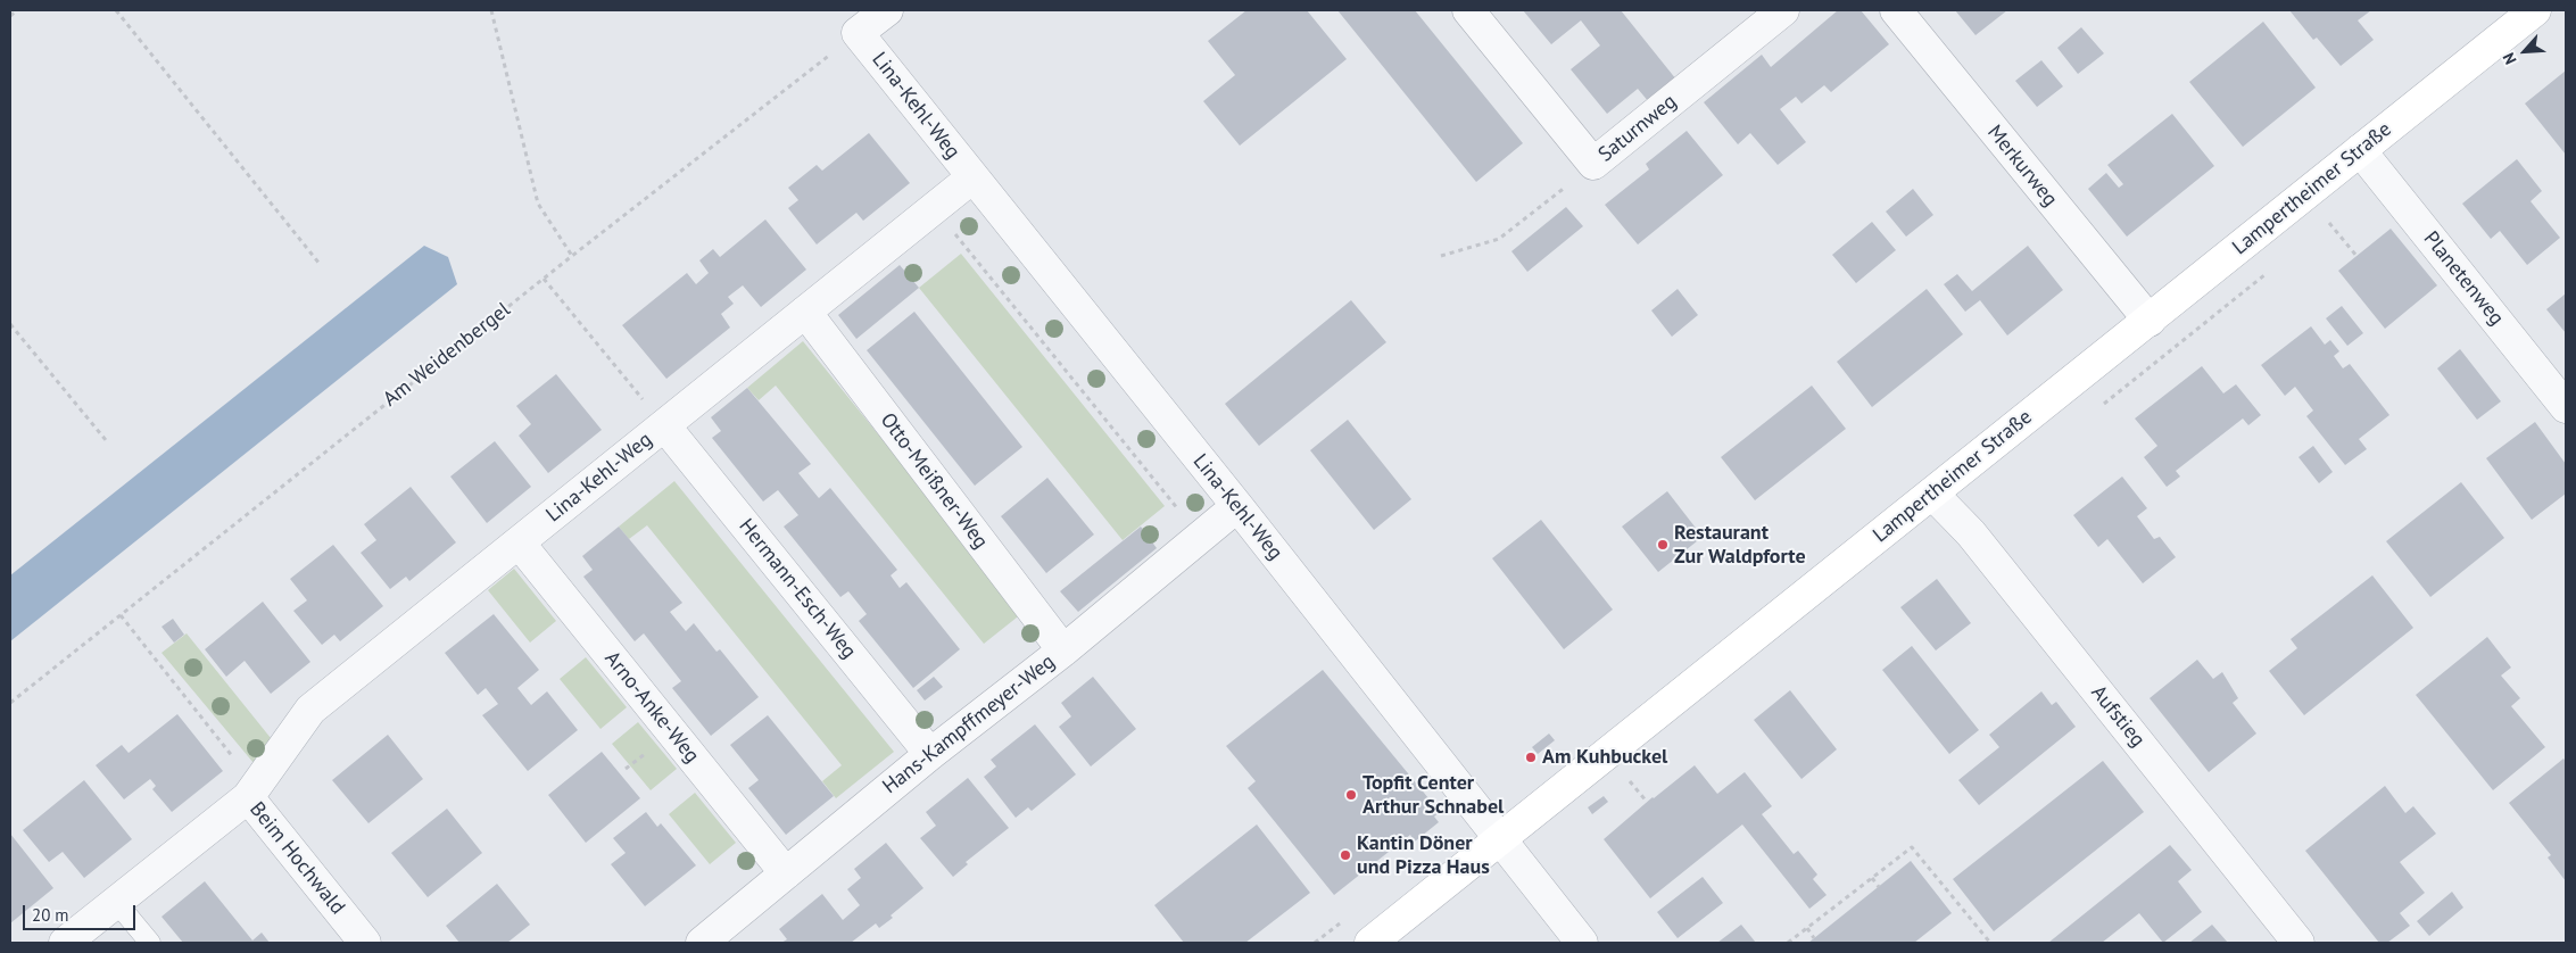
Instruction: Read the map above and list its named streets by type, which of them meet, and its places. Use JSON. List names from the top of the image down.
{
  "streets": {
    "street": [
      "Lina-Kehl-Weg",
      "Saturnweg",
      "Merkurweg",
      "Lampertheimer Straße",
      "Planetenweg",
      "Otto-Meißner-Weg",
      "Hermann-Esch-Weg",
      "Arno-Anke-Weg",
      "Aufstieg",
      "Hans-Kampffmeyer-Weg",
      "Beim Hochwald"
    ],
    "path": ["Am Weidenbergel"]
  },
  "crossings": [
    ["Lina-Kehl-Weg", "Lampertheimer Straße"],
    ["Lina-Kehl-Weg", "Am Weidenbergel"],
    ["Lina-Kehl-Weg", "Otto-Meißner-Weg"],
    ["Lina-Kehl-Weg", "Hermann-Esch-Weg"],
    ["Lina-Kehl-Weg", "Arno-Anke-Weg"],
    ["Lina-Kehl-Weg", "Hans-Kampffmeyer-Weg"],
    ["Lina-Kehl-Weg", "Beim Hochwald"],
    ["Merkurweg", "Lampertheimer Straße"],
    ["Lampertheimer Straße", "Planetenweg"],
    ["Lampertheimer Straße", "Aufstieg"],
    ["Otto-Meißner-Weg", "Hans-Kampffmeyer-Weg"],
    ["Hermann-Esch-Weg", "Hans-Kampffmeyer-Weg"],
    ["Arno-Anke-Weg", "Hans-Kampffmeyer-Weg"]
  ],
  "places": [
    "Restaurant Zur Waldpforte",
    "Am Kuhbuckel",
    "Topfit Center Arthur Schnabel",
    "Kantin Döner und Pizza Haus"
  ],
  "scale_bar": "20 m",
  "north": "bottom left"
}
